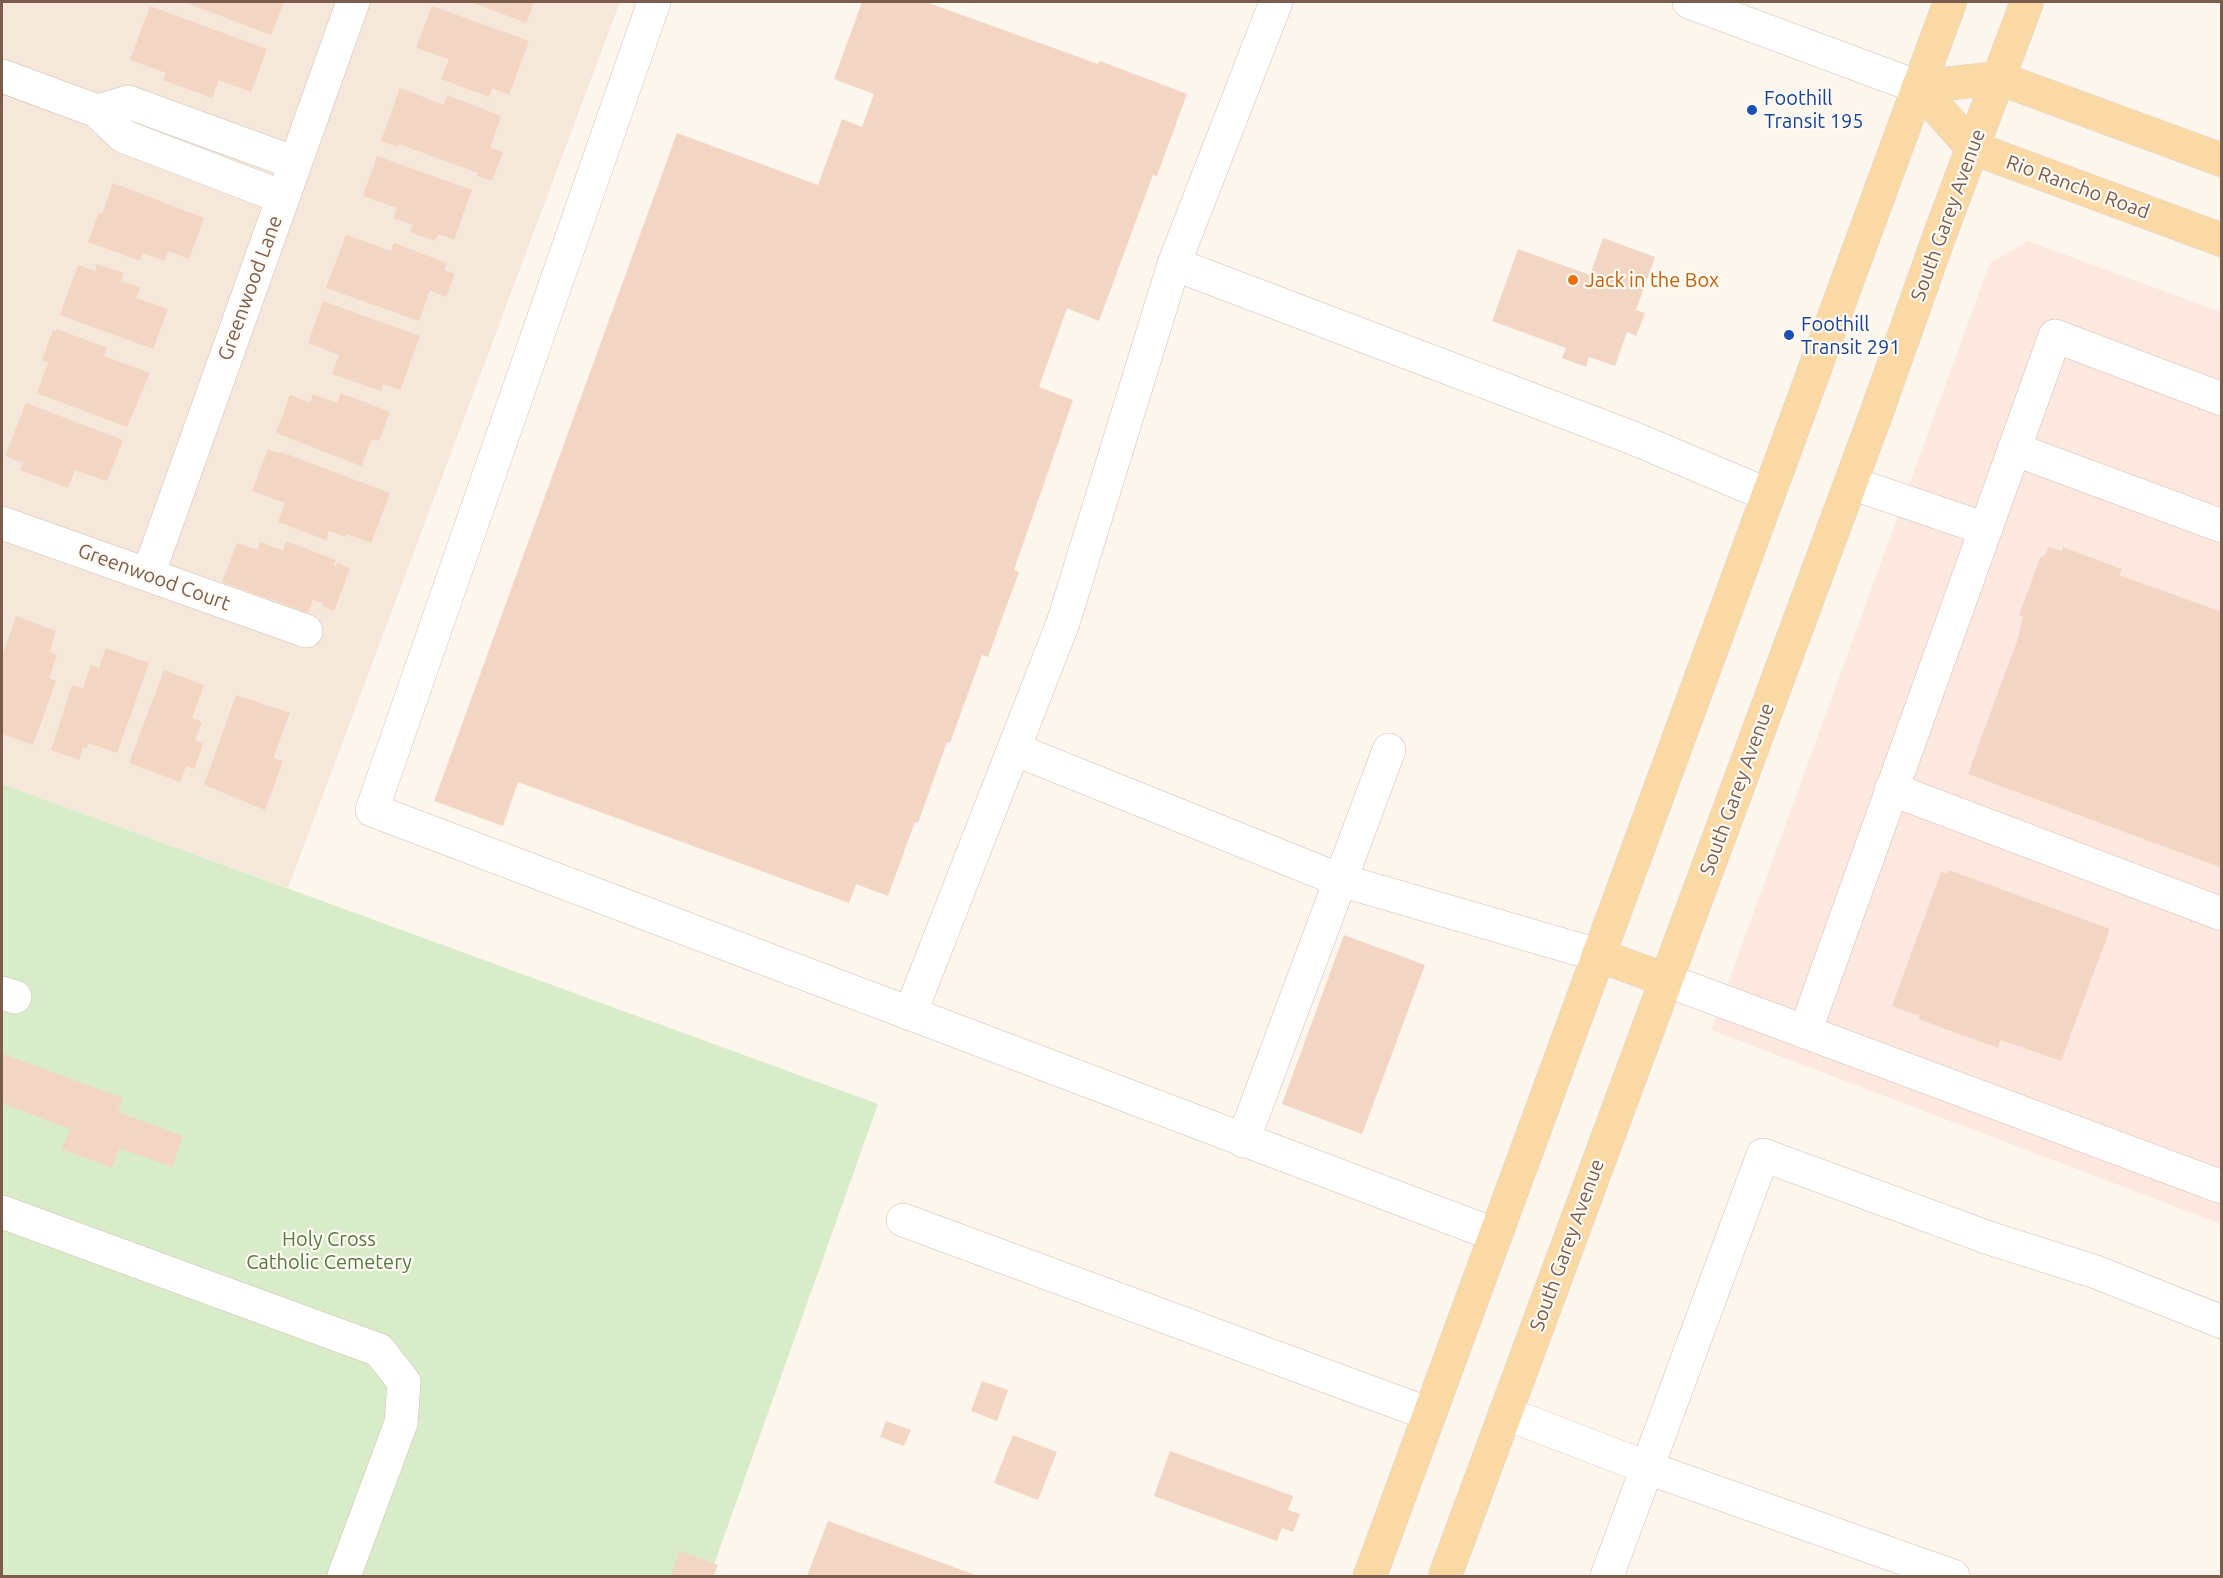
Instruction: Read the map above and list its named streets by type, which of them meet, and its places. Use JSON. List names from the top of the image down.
{
  "streets": {
    "main road": ["Rio Rancho Road", "South Garey Avenue"],
    "street": ["Greenwood Lane", "Greenwood Court"]
  },
  "crossings": [
    ["Rio Rancho Road", "South Garey Avenue"],
    ["Greenwood Lane", "Greenwood Court"]
  ],
  "parks": ["Holy Cross Catholic Cemetery"],
  "places": ["Foothill Transit 195", "Jack in the Box", "Foothill Transit 291"]
}
